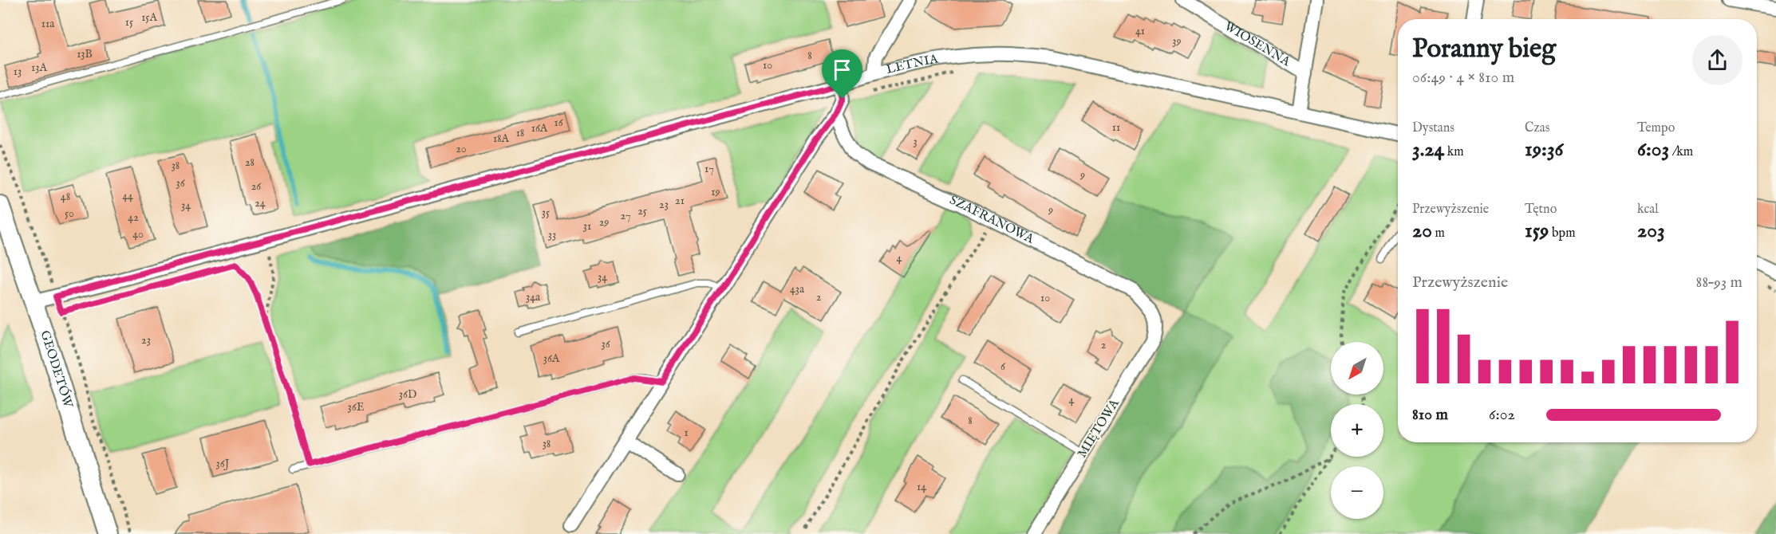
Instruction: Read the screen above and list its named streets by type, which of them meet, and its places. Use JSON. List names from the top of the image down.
{
  "streets": {
    "main road": ["GEODETÓW"],
    "street": [
      "WIOSENNA",
      "LETNIA",
      "SZAFRANOWA",
      "MIĘTOWA"
    ]
  },
  "crossings": [
    ["LETNIA", "GEODETÓW"],
    ["SZAFRANOWA", "MIĘTOWA"]
  ],
  "house_numbers": [
    "15A",
    "15",
    "11a",
    "41",
    "39",
    "13B",
    "8",
    "10",
    "13A",
    "13",
    "16",
    "11",
    "16A",
    "18",
    "18A",
    "3",
    "20",
    "28",
    "38",
    "17",
    "9",
    "36",
    "26",
    "19",
    "44",
    "48",
    "21",
    "24",
    "23",
    "34",
    "9",
    "25",
    "35",
    "50",
    "27",
    "42",
    "29",
    "31",
    "40",
    "33",
    "4",
    "34",
    "43a",
    "34a",
    "2",
    "10",
    "23",
    "36",
    "2",
    "36A",
    "6",
    "36D",
    "4",
    "36E",
    "8",
    "1",
    "38",
    "36J",
    "14"
  ],
  "north": "bottom left",
  "page": {
    "heading": ["Poranny bieg", "06:49 · 4 × 810 m"],
    "stats": [
      ["Dystans", "3.24 km"],
      ["Czas", "19:36"],
      ["Tempo", "6:03 /km"],
      ["Przewyższenie", "20 m"],
      ["Tętno", "159 bpm"],
      ["kcal", "203"]
    ],
    "chart": ["Przewyższenie", "88–93 m"],
    "map_buttons": ["+", "−"],
    "list": [
      {
        "name": "810 m",
        "note": "6:02"
      }
    ]
  }
}
